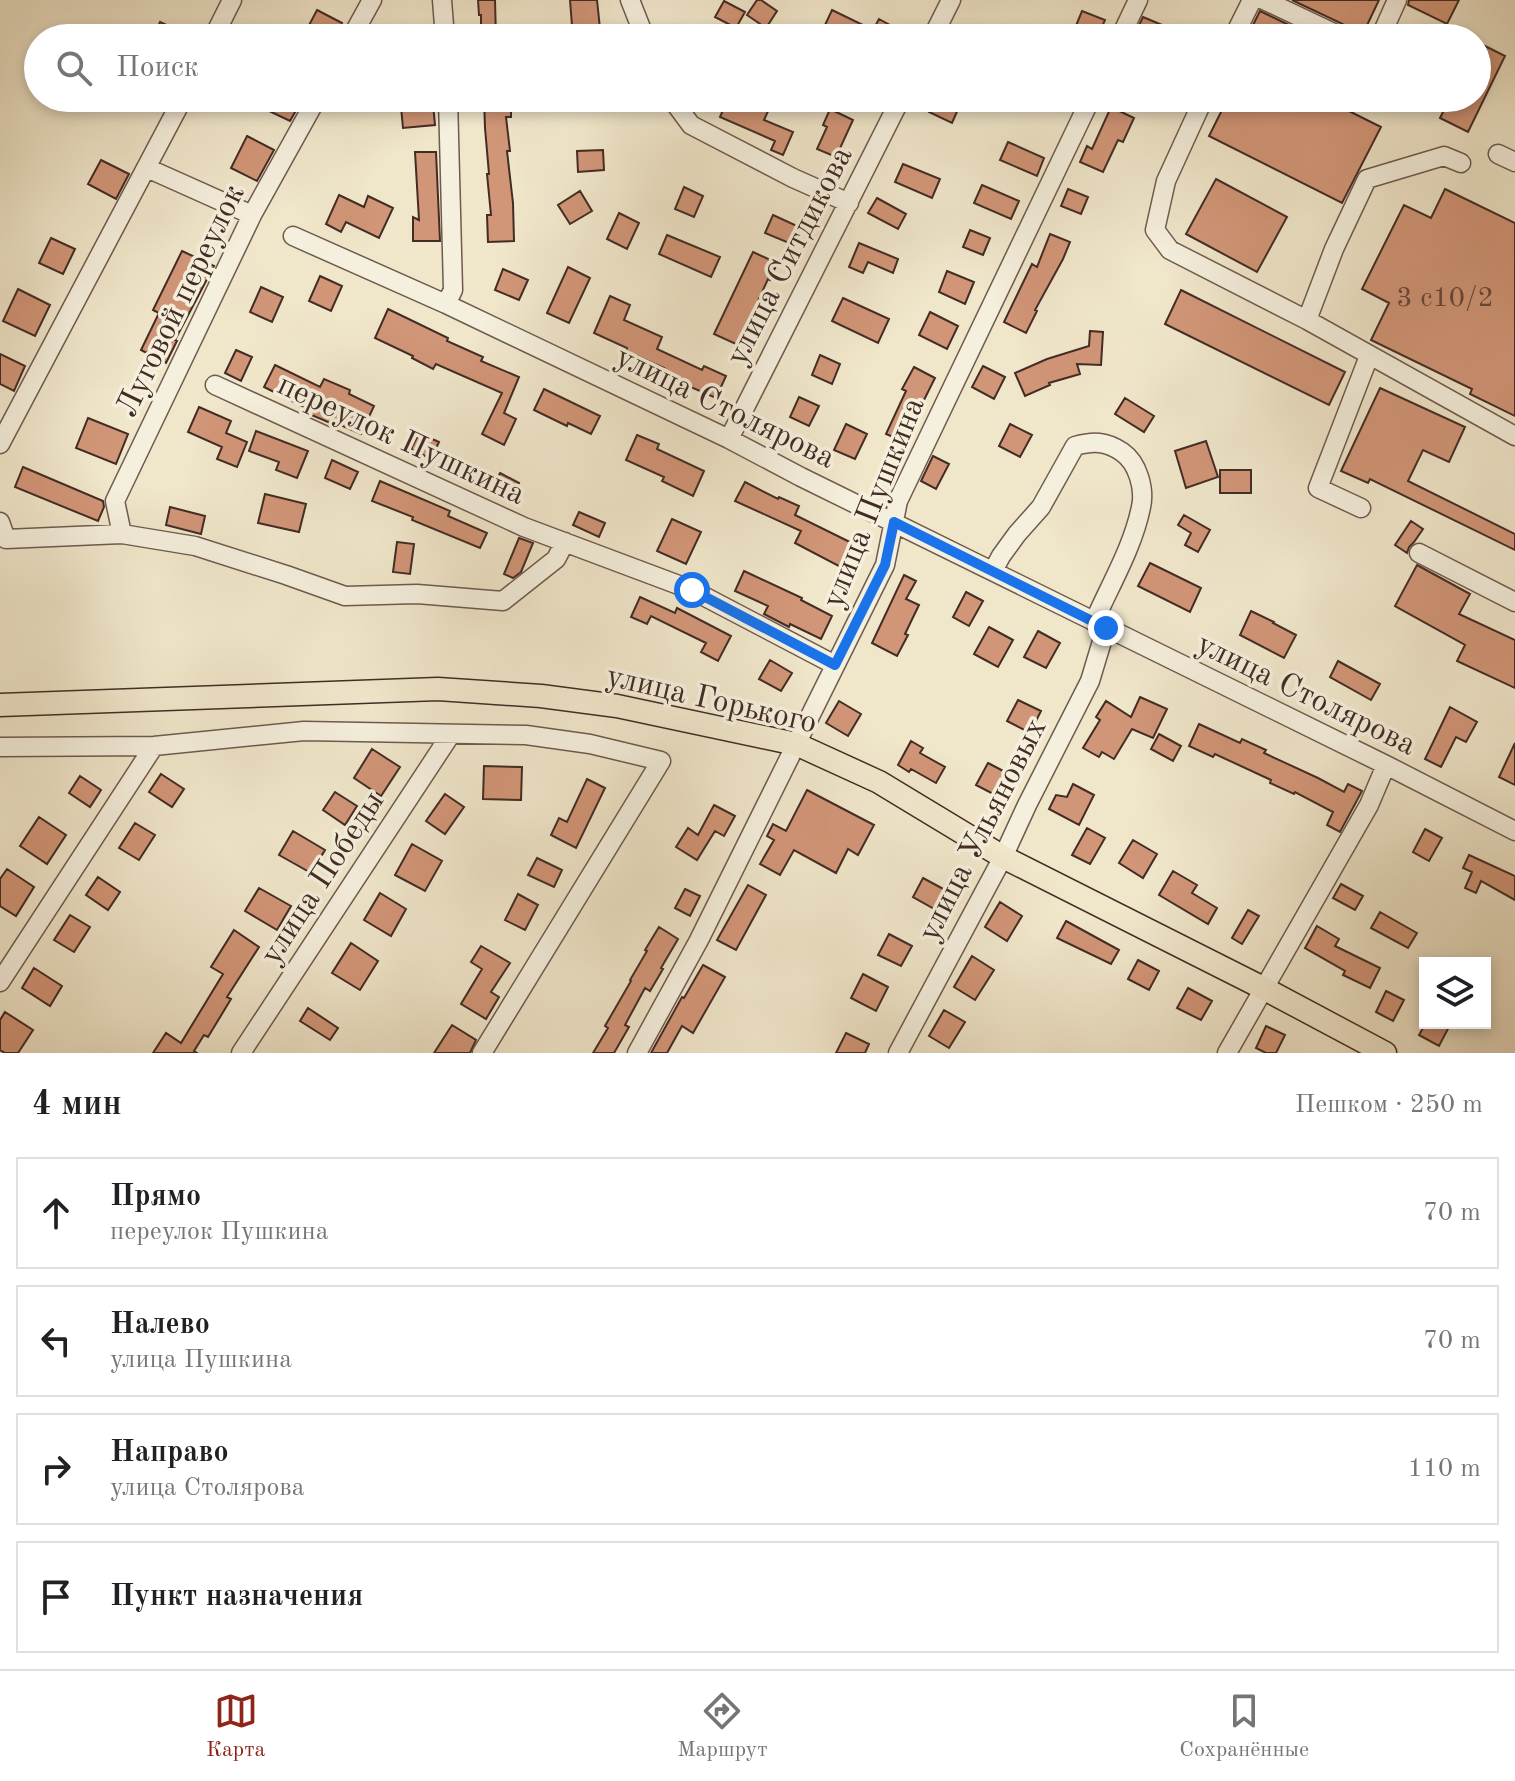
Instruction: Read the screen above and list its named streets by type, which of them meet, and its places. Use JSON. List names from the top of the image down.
{
  "streets": {
    "main road": ["улица Горького"],
    "street": [
      "улица Ситдикова",
      "Луговой переулок",
      "улица Столярова",
      "переулок Пушкина",
      "улица Пушкина",
      "улица Ульяновых",
      "улица Победы"
    ]
  },
  "crossings": [
    ["улица Ситдикова", "улица Столярова"],
    ["улица Столярова", "улица Пушкина"],
    ["улица Столярова", "улица Ульяновых"],
    ["переулок Пушкина", "улица Пушкина"],
    ["улица Пушкина", "улица Горького"],
    ["улица Горького", "улица Ульяновых"]
  ],
  "house_numbers": ["3 с10/2"],
  "page": {
    "search": "Поиск",
    "heading": ["4 мин", "Пешком · 250 m"],
    "list": [
      ["Прямо", "переулок Пушкина", "70 m"],
      ["Налево", "улица Пушкина", "70 m"],
      ["Направо", "улица Столярова", "110 m"],
      "Пункт назначения"
    ],
    "nav": ["Карта", "Маршрут", "Сохранённые"]
  }
}
